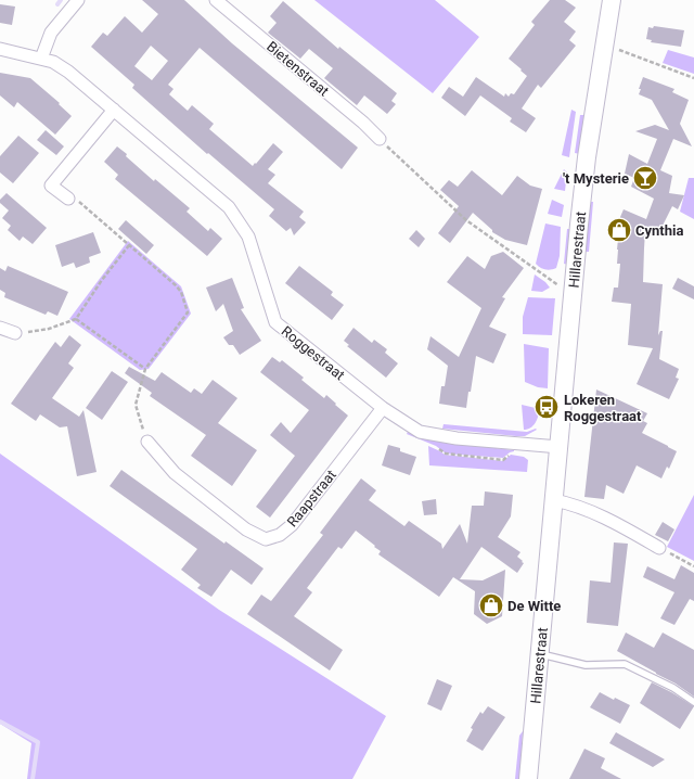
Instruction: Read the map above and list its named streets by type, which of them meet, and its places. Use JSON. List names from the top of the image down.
{
  "streets": {
    "main road": ["Hillarestraat"],
    "street": ["Bietenstraat", "Roggestraat", "Raapstraat"]
  },
  "crossings": [
    ["Hillarestraat", "Roggestraat"],
    ["Roggestraat", "Raapstraat"]
  ],
  "places": {
    "bar": ["'t Mysterie"],
    "shop": ["Cynthia", "De Witte"],
    "bus stop": ["Lokeren Roggestraat"]
  }
}
